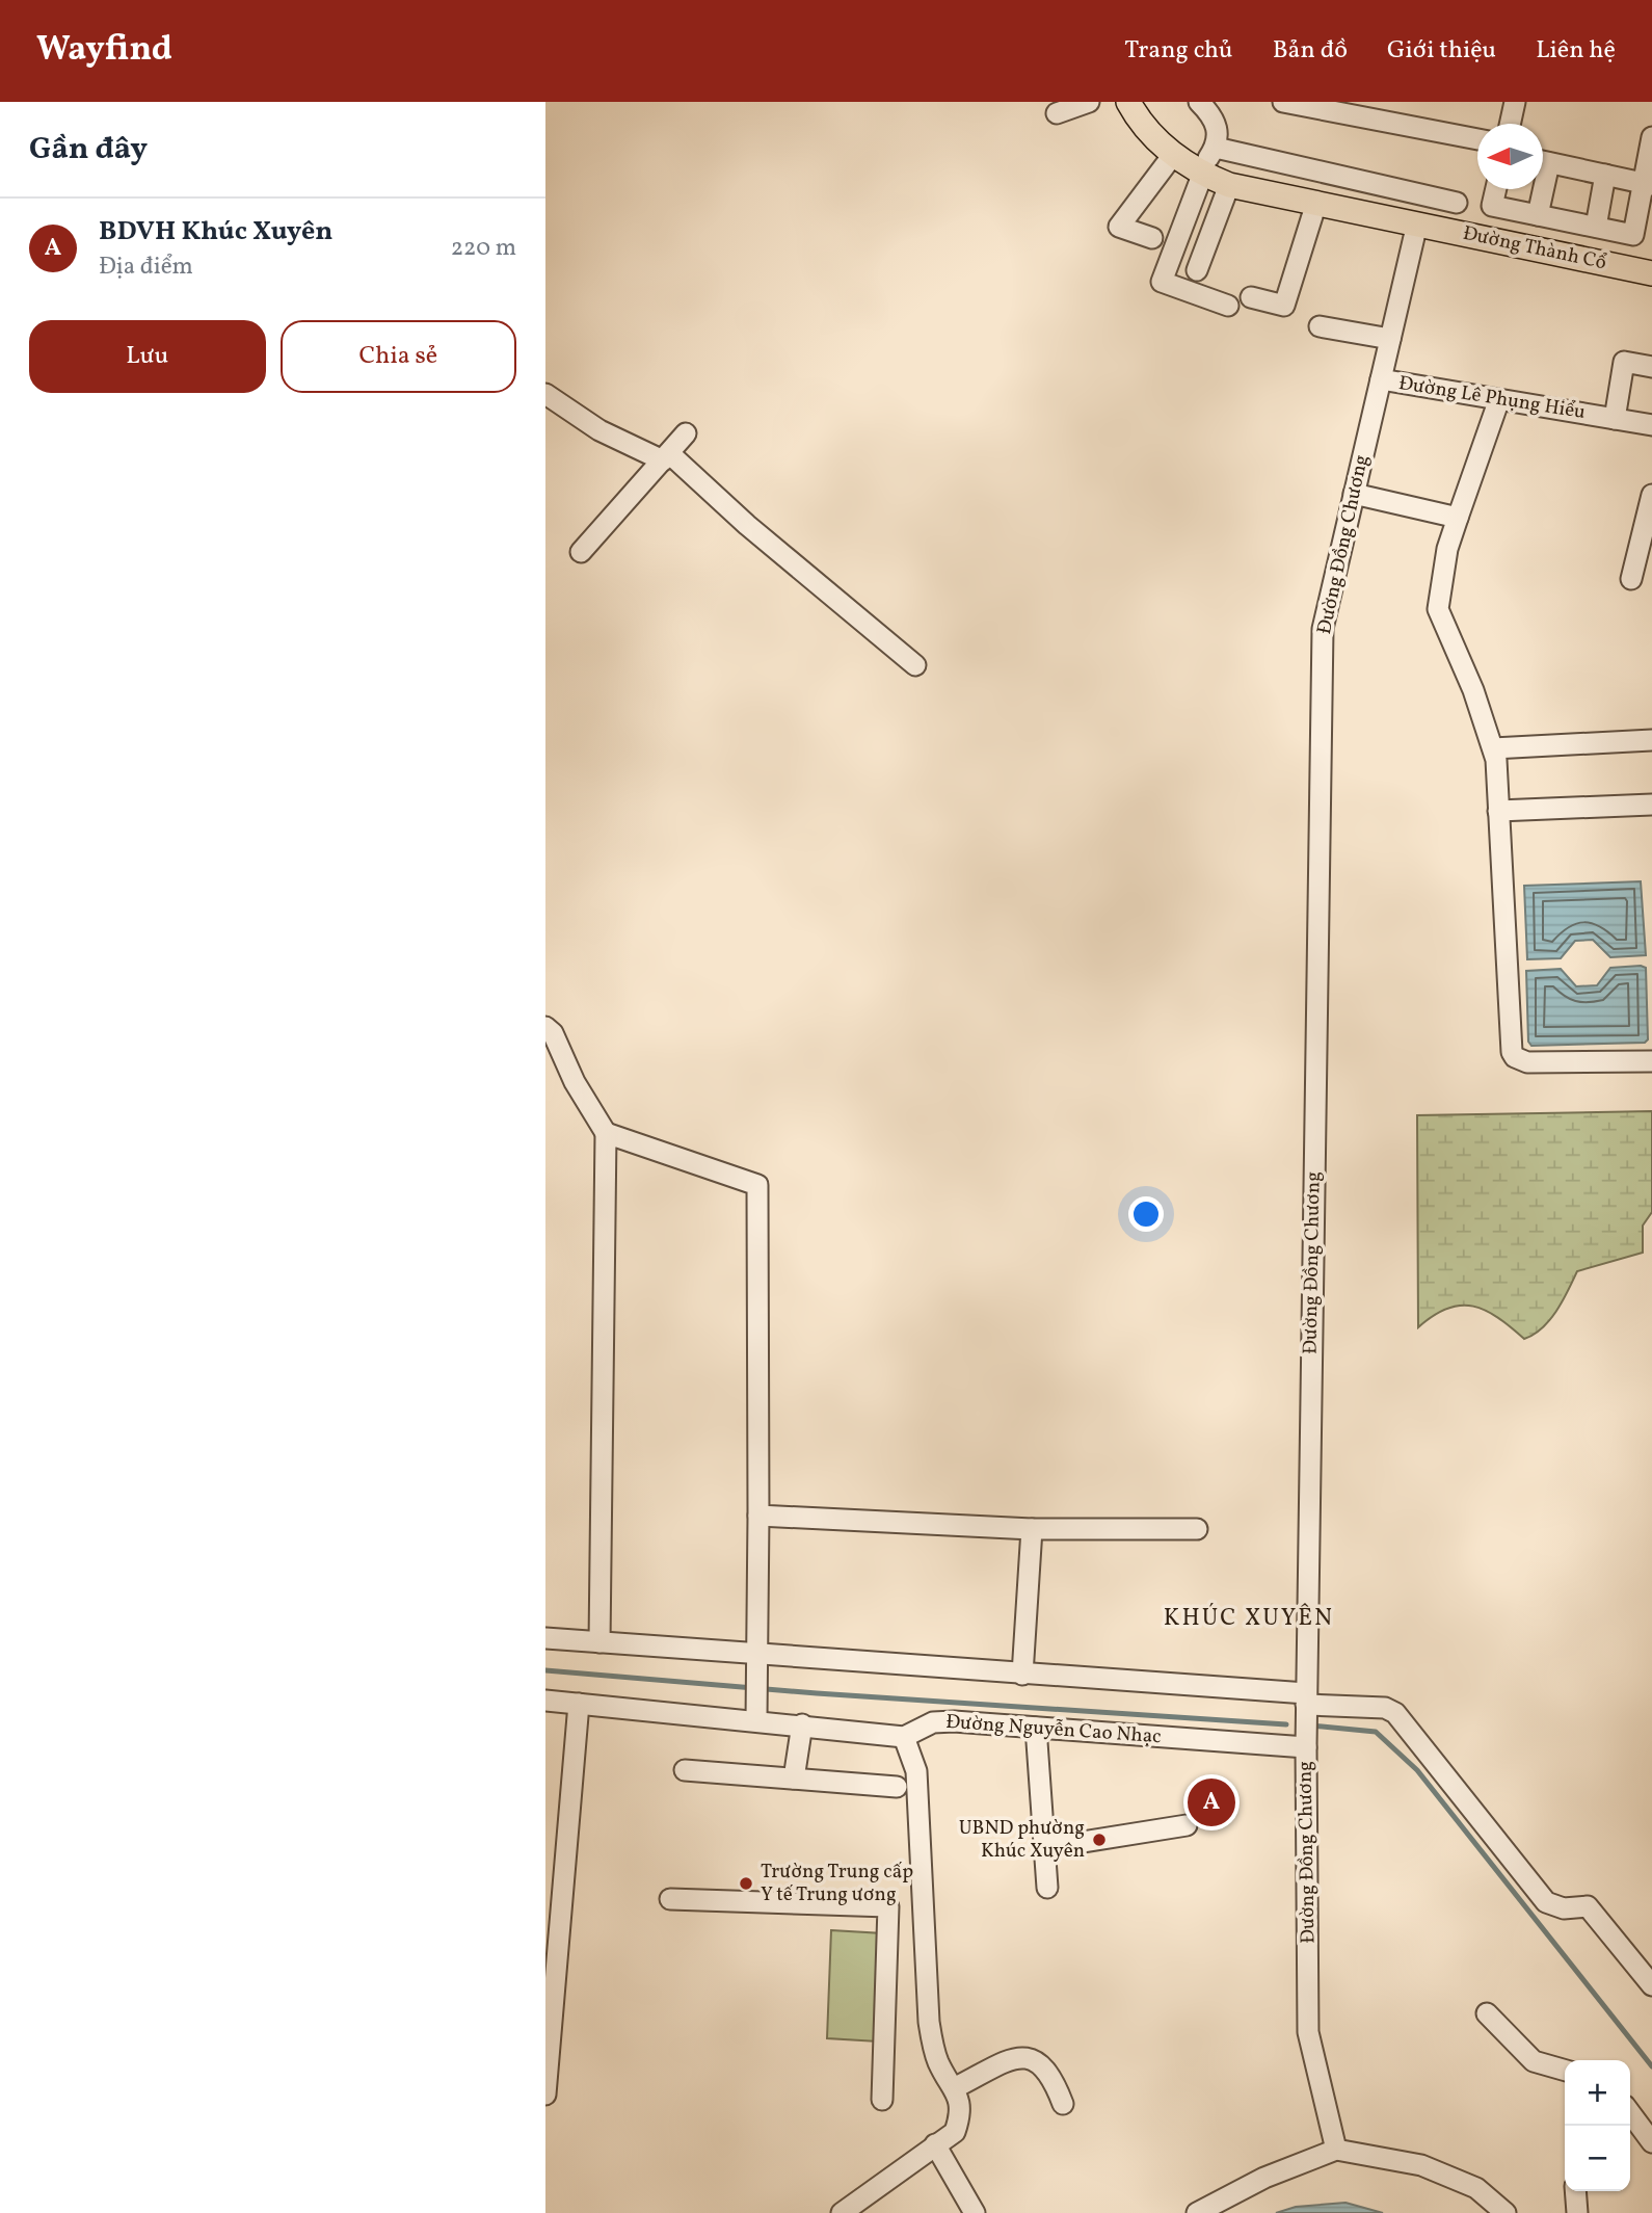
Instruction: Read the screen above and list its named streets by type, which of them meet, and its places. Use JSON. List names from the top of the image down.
{
  "streets": {
    "main road": ["Đường Thành Cổ"],
    "street": ["Đường Lê Phụng Hiểu", "Đường Đồng Chương", "Đường Nguyễn Cao Nhạc"]
  },
  "crossings": [
    ["Đường Thành Cổ", "Đường Lê Phụng Hiểu"],
    ["Đường Lê Phụng Hiểu", "Đường Đồng Chương"],
    ["Đường Đồng Chương", "Đường Nguyễn Cao Nhạc"]
  ],
  "districts": ["KHÚC XUYÊN"],
  "places": ["UBND phường Khúc Xuyên", "Trường Trung cấp Y tế Trung ương"],
  "north": "left",
  "page": {
    "header": "Wayfind",
    "nav": [
      "Trang chủ",
      "Bản đồ",
      "Giới thiệu",
      "Liên hệ"
    ],
    "heading": "Gần đây",
    "list": [
      {
        "mark": "A",
        "name": "BDVH Khúc Xuyên",
        "note": "Địa điểm",
        "value": "220 m"
      }
    ],
    "buttons": ["Lưu", "Chia sẻ"],
    "pins": "A",
    "map_buttons": ["+", "−"]
  }
}
